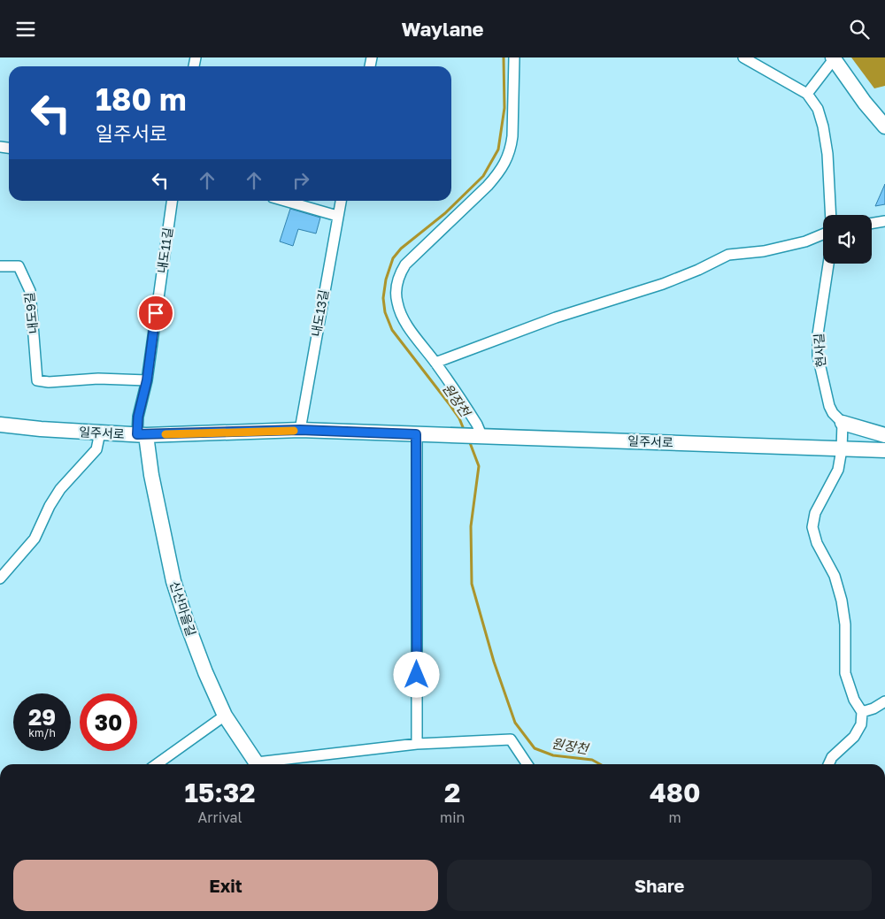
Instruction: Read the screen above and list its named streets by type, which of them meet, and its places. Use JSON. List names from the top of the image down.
{
  "streets": {
    "main road": ["일주서로", "신산마을길"],
    "street": [
      "내도11길",
      "내도9길",
      "내도13길",
      "현사길"
    ]
  },
  "crossings": [
    ["내도11길", "내도9길"],
    ["내도11길", "일주서로"],
    ["내도11길", "신산마을길"],
    ["내도13길", "일주서로"],
    ["일주서로", "신산마을길"]
  ],
  "water": ["원장천"],
  "page": {
    "header": "Waylane",
    "turn": ["180 m", "일주서로"],
    "speed": "29 km/h",
    "limit": "30",
    "eta": [
      "15:32",
      "Arrival",
      "2",
      "min",
      "480",
      "m"
    ],
    "buttons": ["Exit", "Share"]
  }
}
